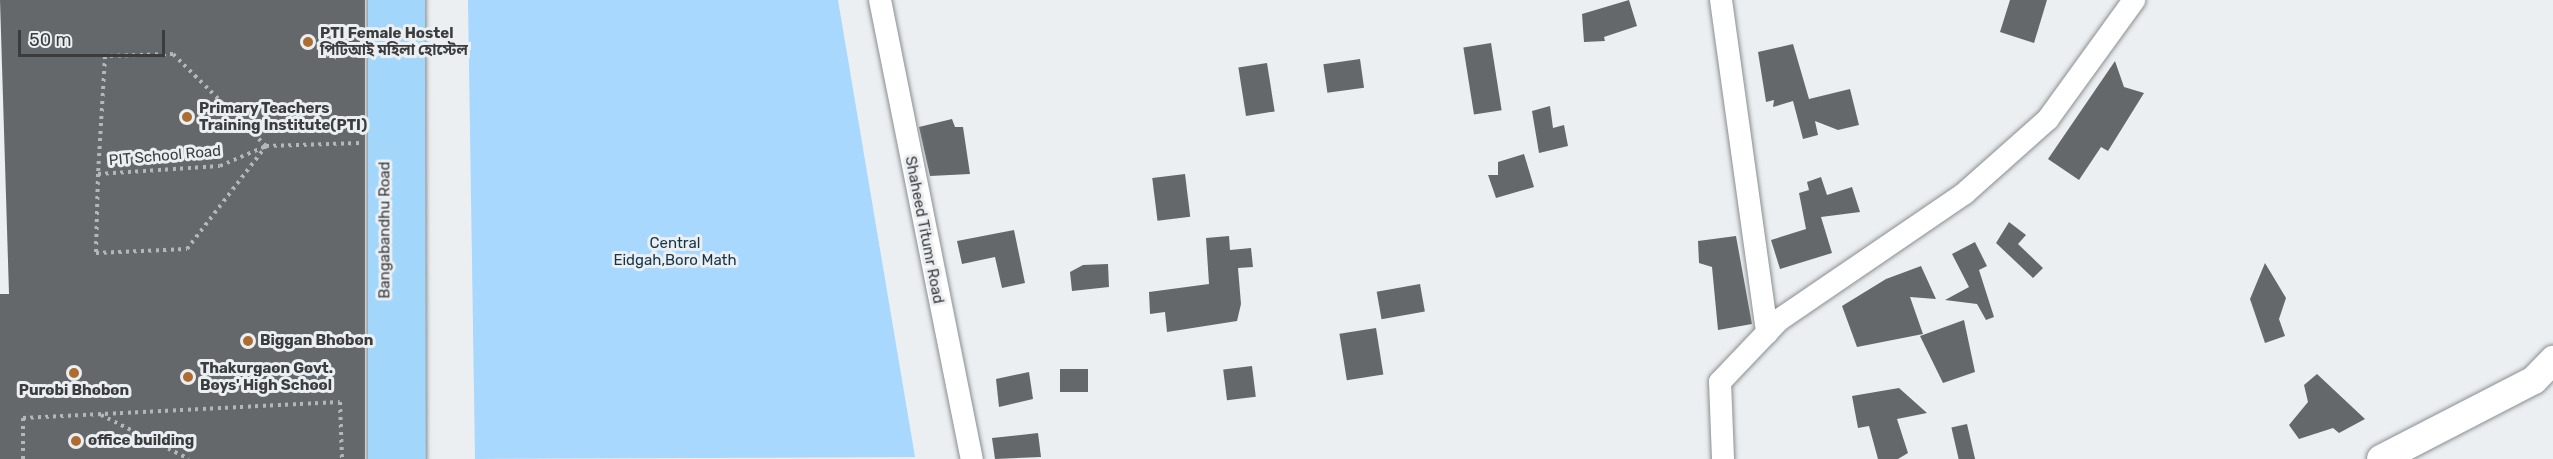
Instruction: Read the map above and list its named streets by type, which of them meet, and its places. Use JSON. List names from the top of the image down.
{
  "streets": {
    "main road": ["Bangabandhu Road"],
    "street": ["Shaheed Titumr Road"],
    "path": ["PIT School Road"]
  },
  "crossings": [
    ["PIT School Road", "Bangabandhu Road"]
  ],
  "parks": ["Central Eidgah,Boro Math"],
  "places": [
    "PTI Female Hostel পিটিআই মহিলা হোস্টেল",
    "Primary Teachers Training Institute(PTI)",
    "Biggan Bhobon",
    "Purobi Bhobon",
    "Thakurgaon Govt. Boys' High School",
    "office building"
  ],
  "scale_bar": "50 m"
}
